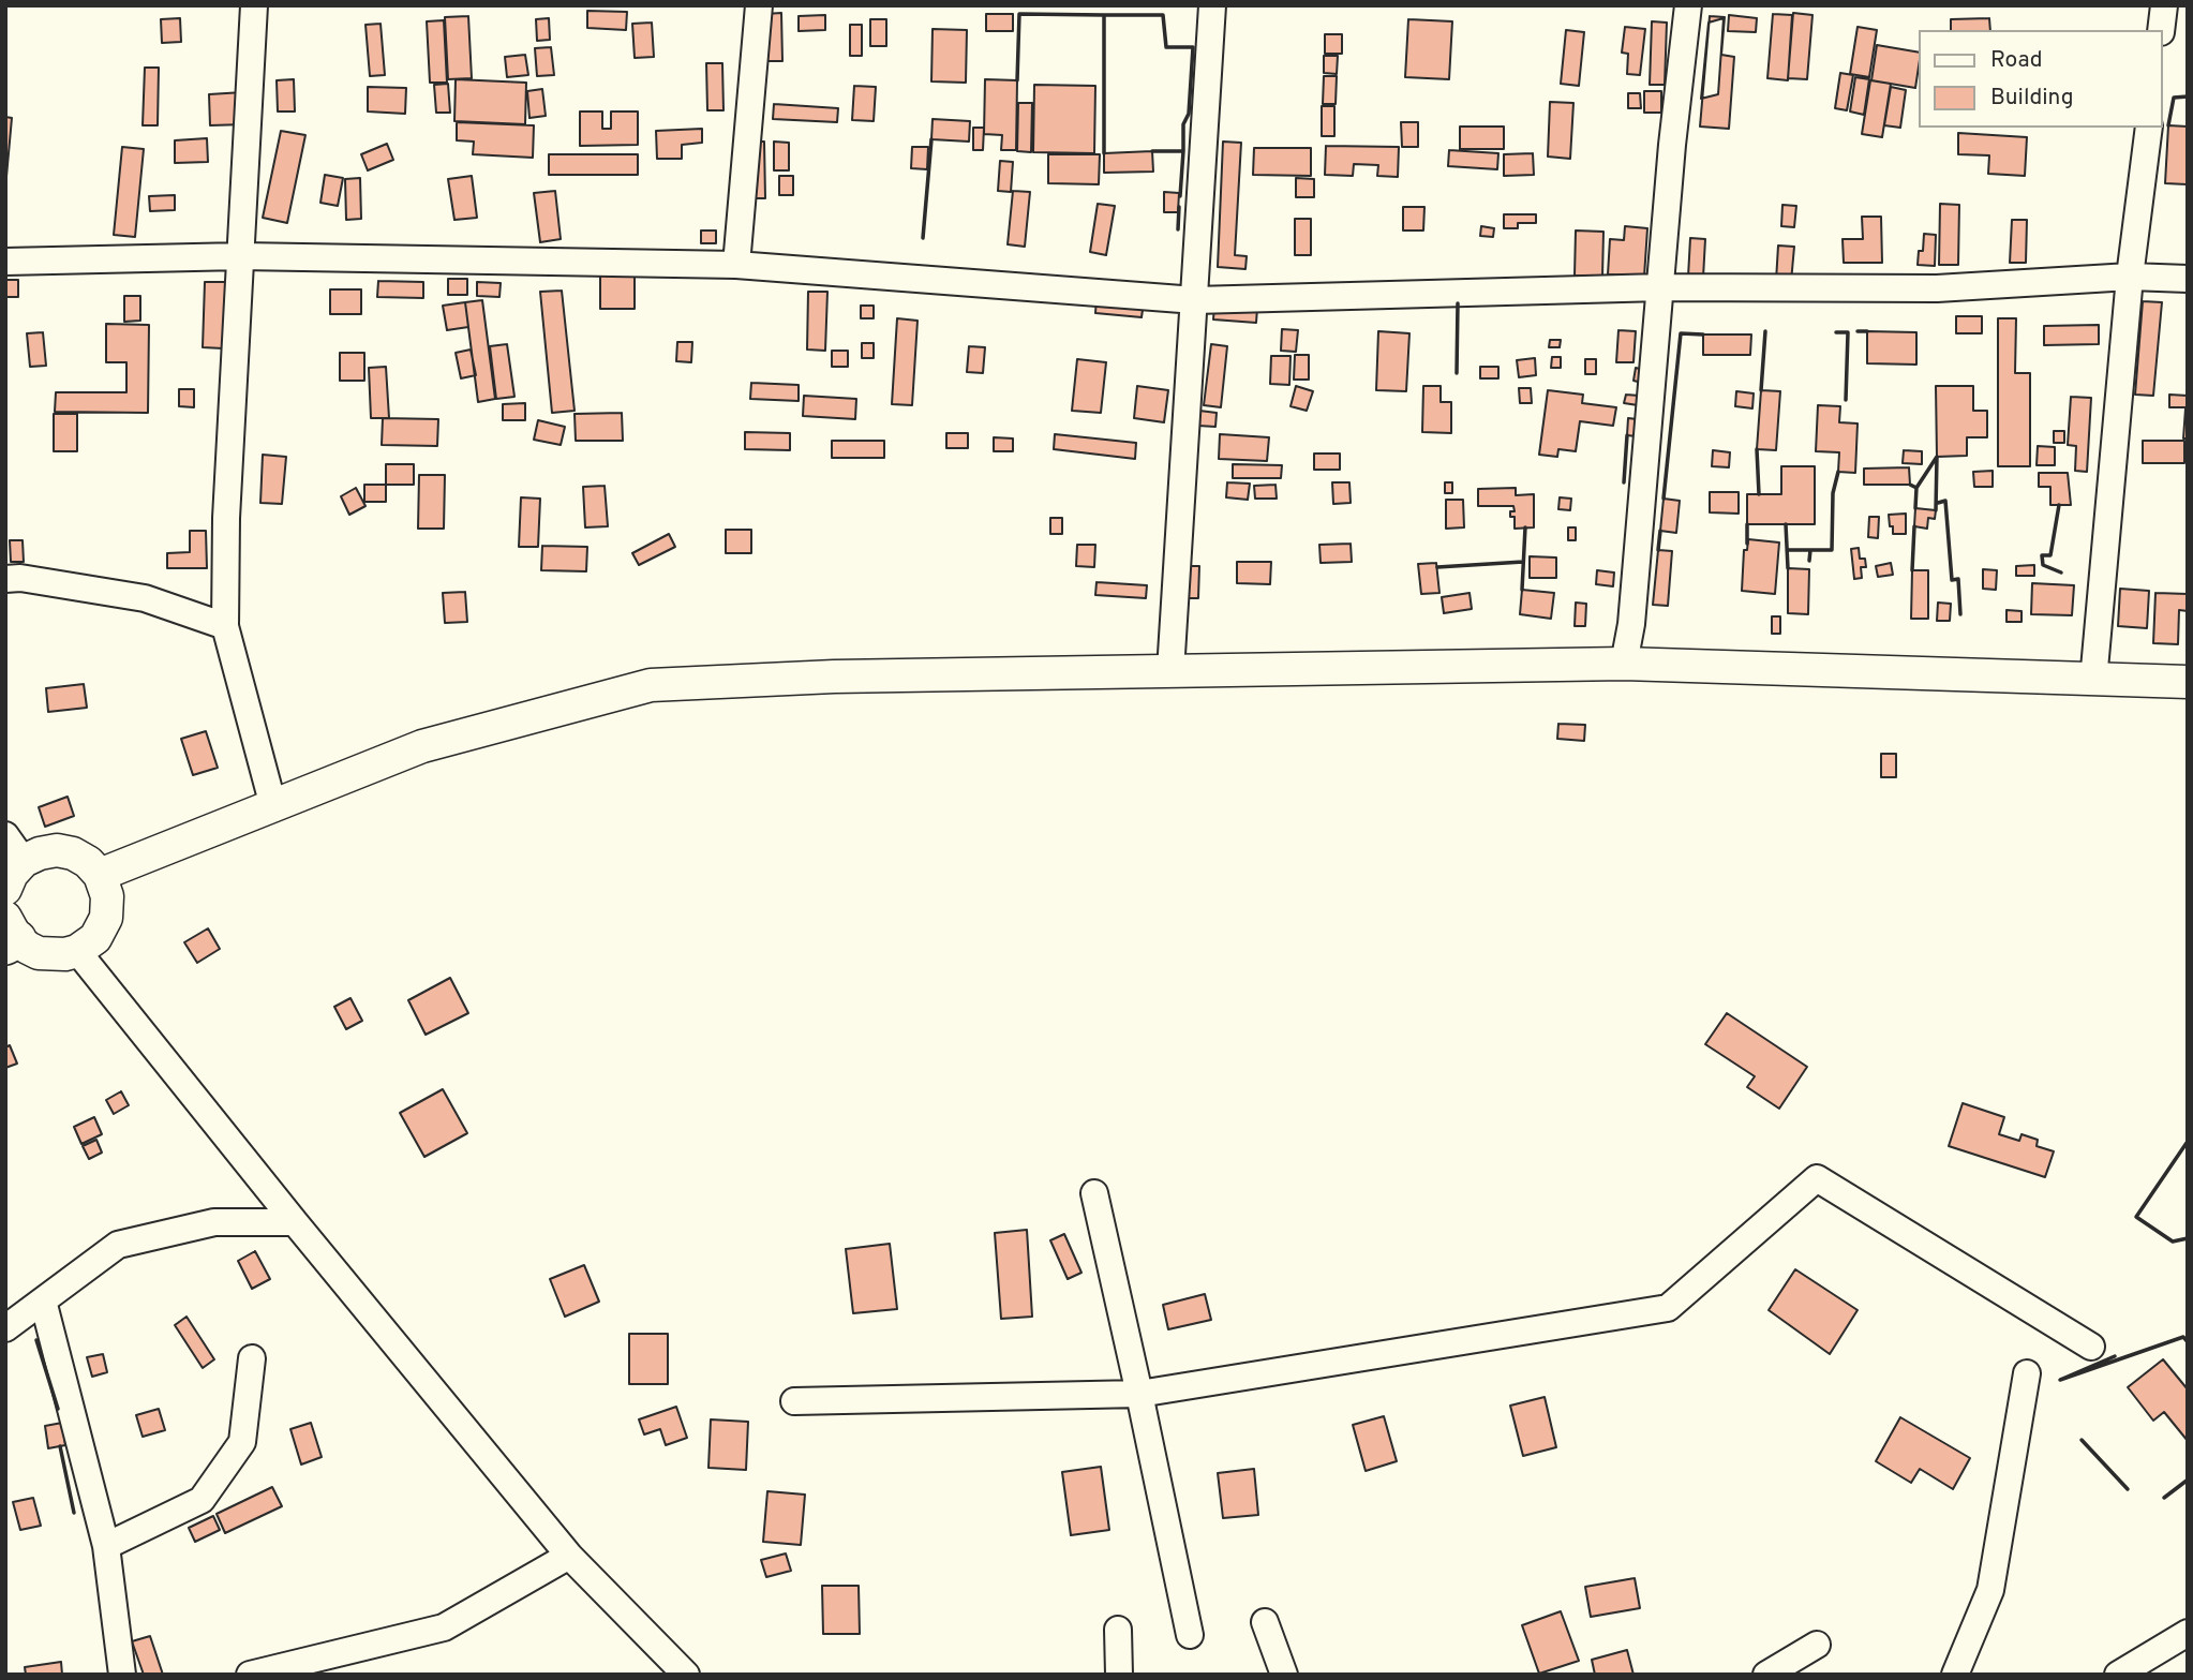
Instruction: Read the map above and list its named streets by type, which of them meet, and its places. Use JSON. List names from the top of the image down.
{
  "legend": ["Road", "Building"]
}
